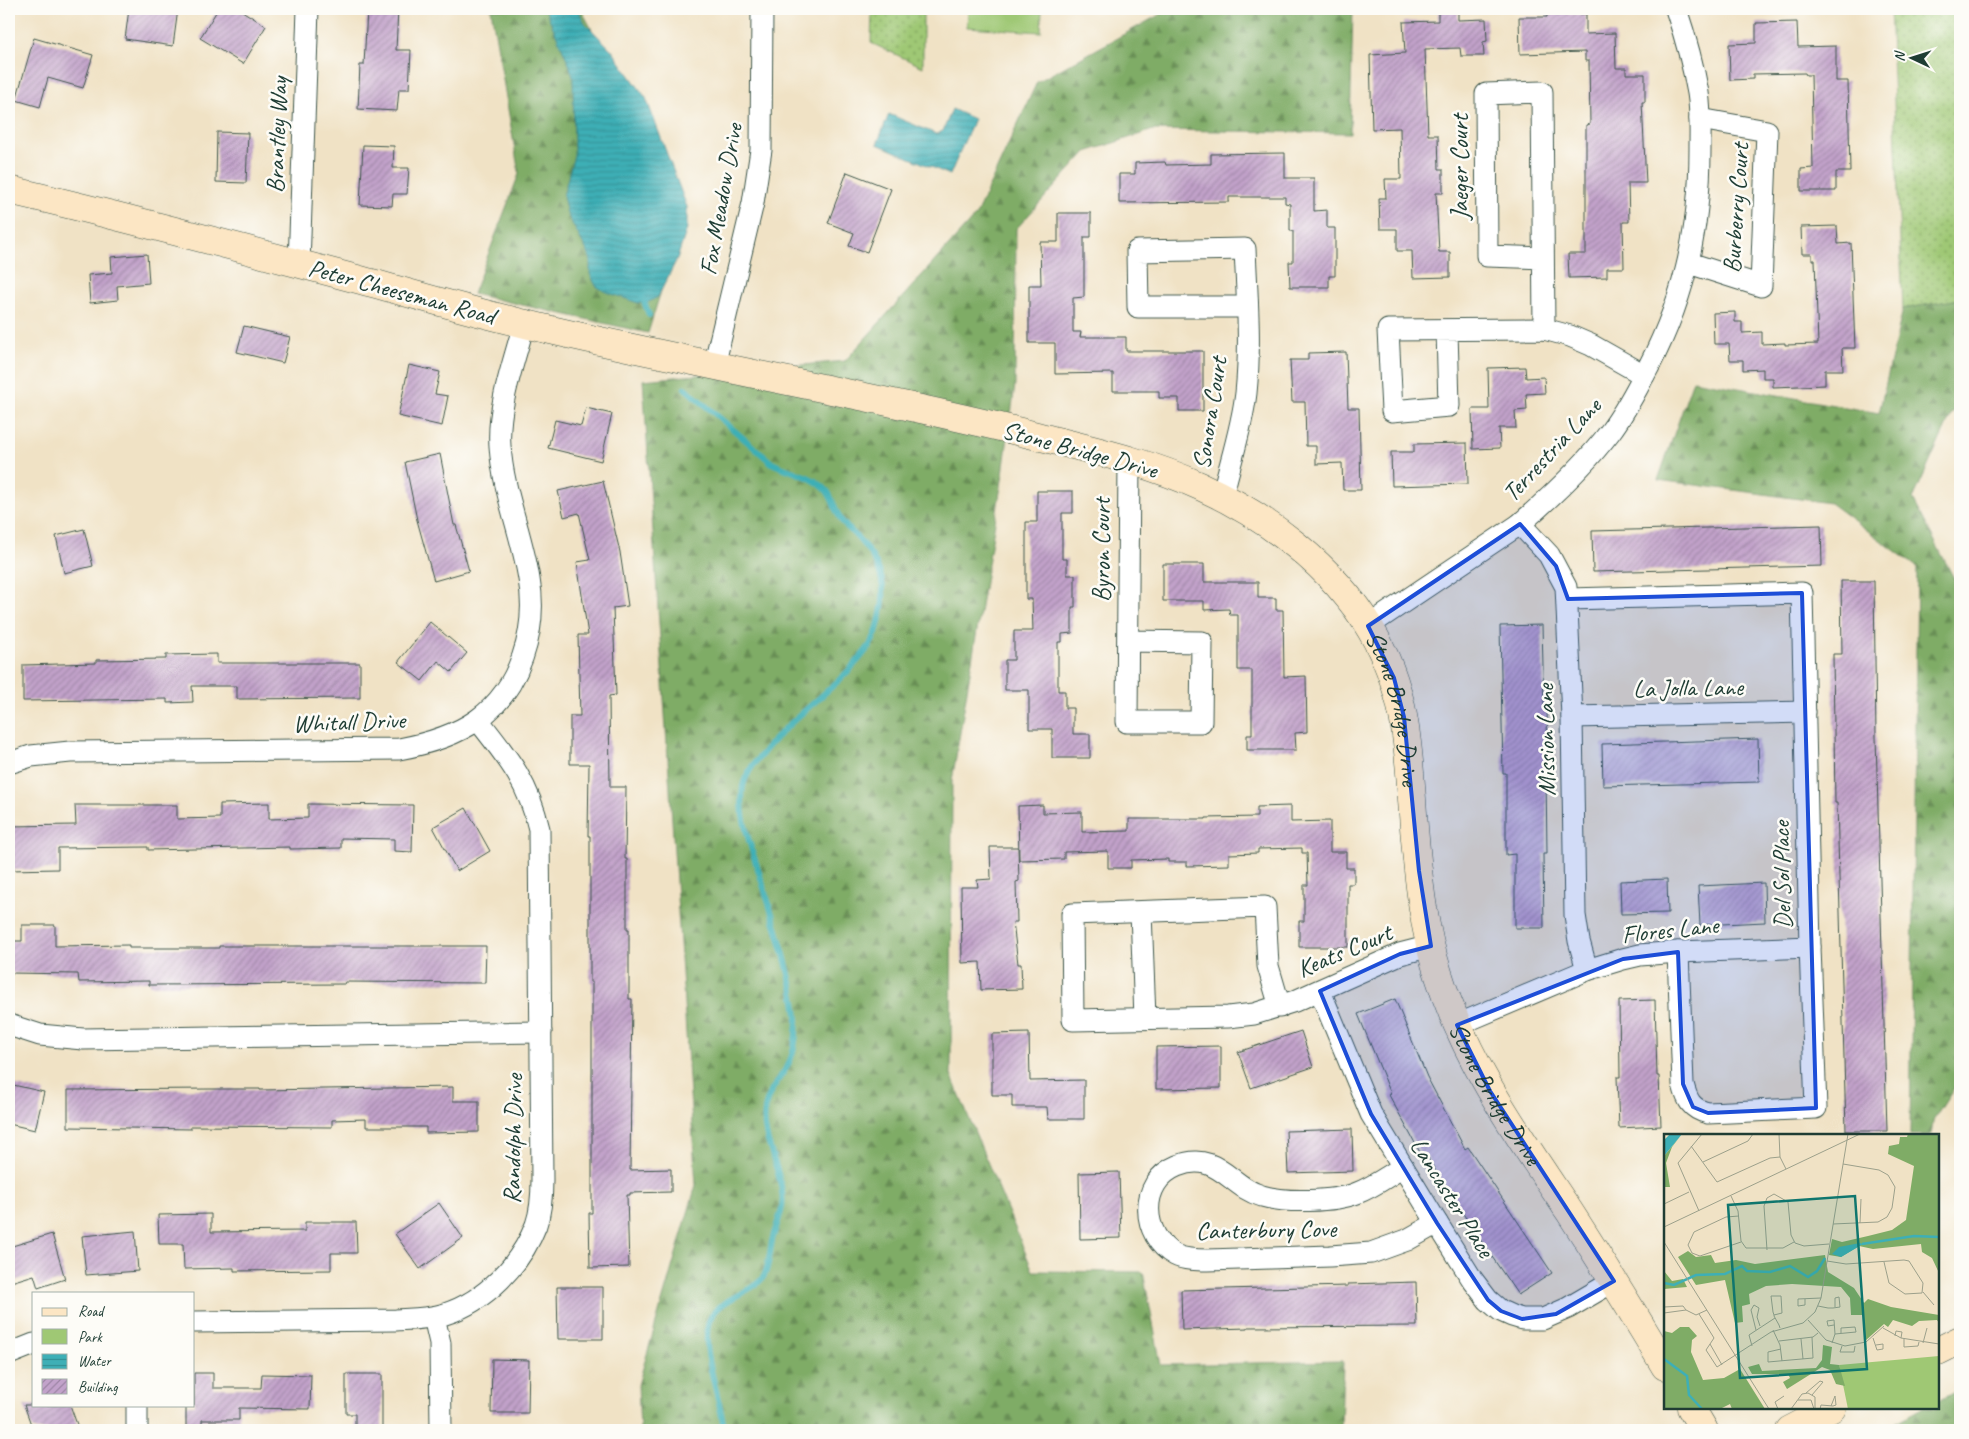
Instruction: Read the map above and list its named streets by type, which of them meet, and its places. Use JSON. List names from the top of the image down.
{
  "streets": {
    "street": [
      "Brantley Way",
      "Jaeger Court",
      "Fox Meadow Drive",
      "Burberry Court",
      "Peter Cheeseman Road",
      "Sonora Court",
      "Stone Bridge Drive",
      "Terrestria Lane",
      "Byron Court",
      "La Jolla Lane",
      "Whitall Drive",
      "Mission Lane",
      "Del Sol Place",
      "Flores Lane",
      "Keats Court",
      "Randolph Drive",
      "Lancaster Place",
      "Canterbury Cove"
    ]
  },
  "crossings": [
    ["Brantley Way", "Peter Cheeseman Road"],
    ["Fox Meadow Drive", "Peter Cheeseman Road"],
    ["Burberry Court", "Terrestria Lane"],
    ["Peter Cheeseman Road", "Stone Bridge Drive"],
    ["Peter Cheeseman Road", "Whitall Drive"],
    ["Sonora Court", "Stone Bridge Drive"],
    ["Stone Bridge Drive", "Terrestria Lane"],
    ["Stone Bridge Drive", "Byron Court"],
    ["Stone Bridge Drive", "Flores Lane"],
    ["Stone Bridge Drive", "Keats Court"],
    ["Stone Bridge Drive", "Lancaster Place"],
    ["Terrestria Lane", "Mission Lane"],
    ["La Jolla Lane", "Mission Lane"],
    ["La Jolla Lane", "Del Sol Place"],
    ["Whitall Drive", "Randolph Drive"],
    ["Mission Lane", "Del Sol Place"],
    ["Mission Lane", "Flores Lane"],
    ["Del Sol Place", "Flores Lane"],
    ["Keats Court", "Lancaster Place"],
    ["Lancaster Place", "Canterbury Cove"]
  ],
  "legend": [
    "Road",
    "Park",
    "Water",
    "Building"
  ],
  "north": "left"
}
